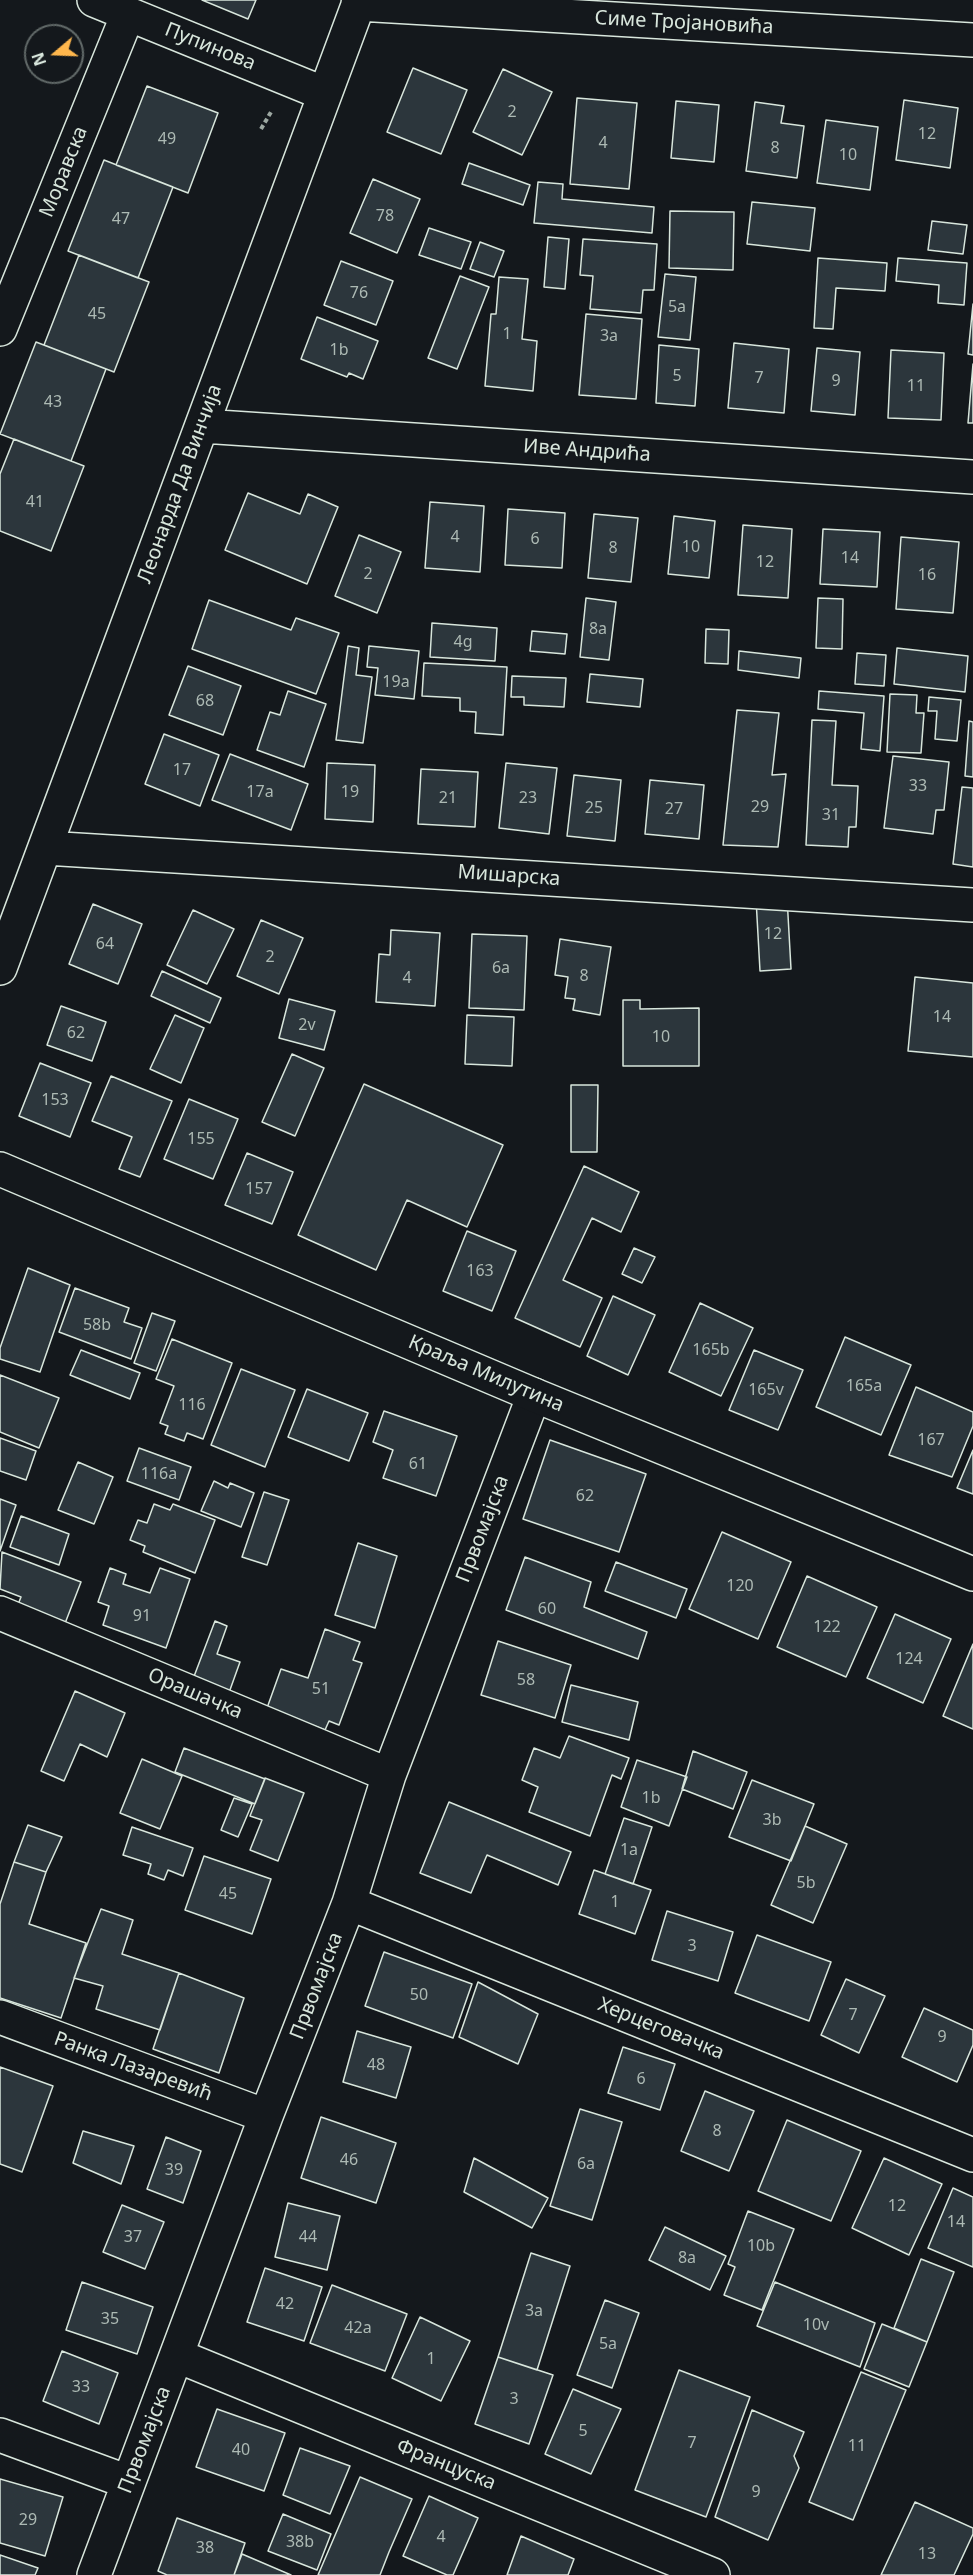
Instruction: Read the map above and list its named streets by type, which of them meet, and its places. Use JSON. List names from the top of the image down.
{
  "streets": {
    "street": [
      "Симе Тројановића",
      "Пупинова",
      "Моравска",
      "Иве Андрића",
      "Леонарда Да Винчија",
      "Мишарска",
      "Краља Милутина",
      "Првомајска",
      "Орашачка",
      "Херцеговачка",
      "Ранка Лазаревић",
      "Француска"
    ]
  },
  "crossings": [
    ["Симе Тројановића", "Леонарда Да Винчија"],
    ["Пупинова", "Моравска"],
    ["Пупинова", "Леонарда Да Винчија"],
    ["Иве Андрића", "Леонарда Да Винчија"],
    ["Леонарда Да Винчија", "Мишарска"],
    ["Краља Милутина", "Првомајска"],
    ["Првомајска", "Орашачка"],
    ["Првомајска", "Херцеговачка"],
    ["Првомајска", "Ранка Лазаревић"],
    ["Првомајска", "Француска"]
  ],
  "house_numbers": [
    "2",
    "12",
    "49",
    "4",
    "8",
    "10",
    "78",
    "47",
    "76",
    "5a",
    "45",
    "1",
    "3a",
    "1b",
    "5",
    "7",
    "9",
    "11",
    "43",
    "41",
    "4",
    "6",
    "10",
    "8",
    "14",
    "12",
    "2",
    "16",
    "8a",
    "4g",
    "19a",
    "68",
    "17",
    "33",
    "17a",
    "19",
    "21",
    "23",
    "29",
    "25",
    "27",
    "31",
    "12",
    "64",
    "2",
    "6a",
    "8",
    "4",
    "14",
    "2v",
    "62",
    "10",
    "153",
    "155",
    "157",
    "163",
    "58b",
    "165b",
    "165a",
    "165v",
    "116",
    "167",
    "61",
    "116a",
    "62",
    "120",
    "60",
    "91",
    "122",
    "124",
    "58",
    "51",
    "1b",
    "3b",
    "1a",
    "5b",
    "45",
    "1",
    "3",
    "50",
    "7",
    "9",
    "48",
    "6",
    "8",
    "46",
    "6a",
    "39",
    "12",
    "14",
    "37",
    "44",
    "10b",
    "8a",
    "42",
    "3a",
    "35",
    "10v",
    "42a",
    "5a",
    "1",
    "33",
    "3",
    "5",
    "7",
    "11",
    "40",
    "9",
    "29",
    "4",
    "38b",
    "38",
    "13"
  ],
  "north": "left"
}
